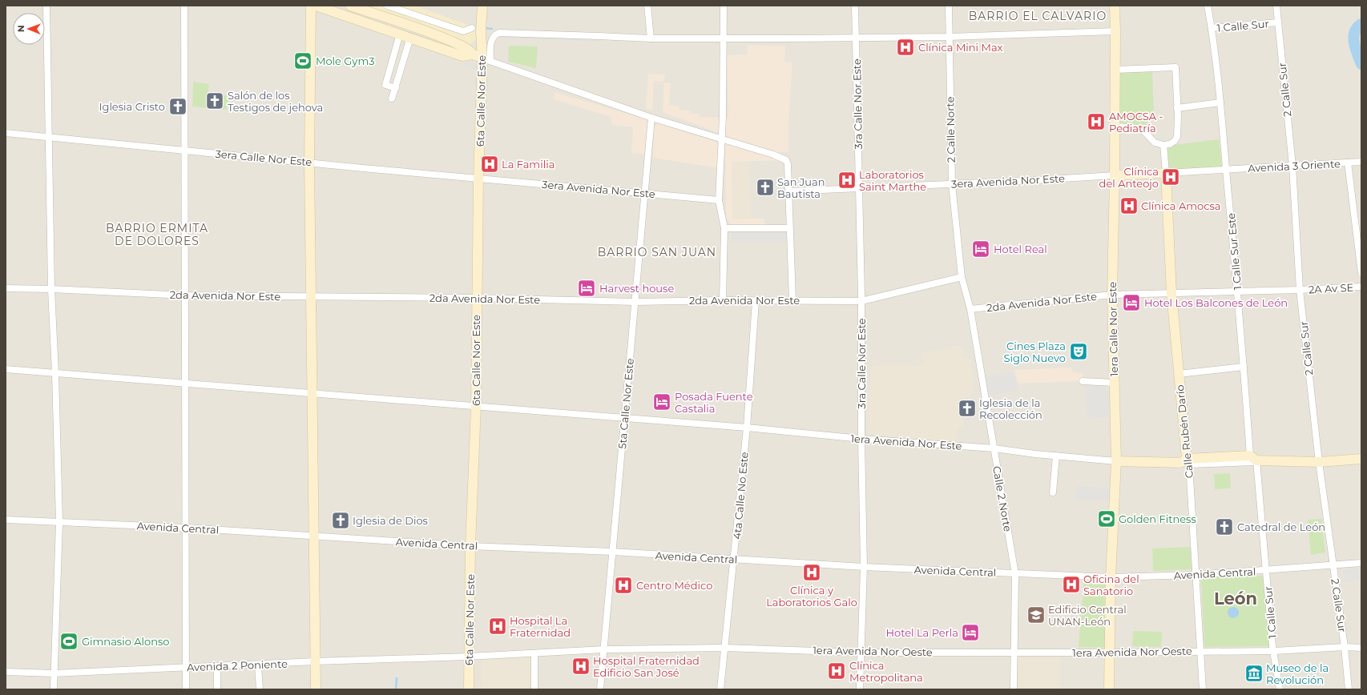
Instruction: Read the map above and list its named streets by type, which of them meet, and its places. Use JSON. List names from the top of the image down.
{
  "streets": {
    "street": [
      "1 Calle Sur",
      "2 Calle Sur",
      "6ta Calle Nor Este",
      "3ra Calle Nor Este",
      "2 Calle Norte",
      "3era Calle Nor Este",
      "Avenida 3 Oriente",
      "3era Avenida Nor Este",
      "1 Calle Sur Este",
      "2A Av SE",
      "2da Avenida Nor Este",
      "1era Calle Nor Este",
      "5ta Calle Nor Este",
      "Calle Rubén Darío",
      "1era Avenida Nor Este",
      "4ta Calle No Este",
      "Calle 2 Norte",
      "Avenida Central",
      "1era Avenida Nor Oeste",
      "Avenida 2 Poniente"
    ]
  },
  "crossings": [
    ["1 Calle Sur", "2 Calle Sur"],
    ["1 Calle Sur", "1 Calle Sur Este"],
    ["1 Calle Sur", "1era Avenida Nor Este"],
    ["1 Calle Sur", "Avenida Central"],
    ["1 Calle Sur", "1era Avenida Nor Oeste"],
    ["2 Calle Sur", "Avenida 3 Oriente"],
    ["2 Calle Sur", "2A Av SE"],
    ["2 Calle Sur", "1era Avenida Nor Este"],
    ["2 Calle Sur", "Avenida Central"],
    ["2 Calle Sur", "1era Avenida Nor Oeste"],
    ["6ta Calle Nor Este", "3era Calle Nor Este"],
    ["6ta Calle Nor Este", "3era Avenida Nor Este"],
    ["6ta Calle Nor Este", "2da Avenida Nor Este"],
    ["6ta Calle Nor Este", "Avenida Central"],
    ["6ta Calle Nor Este", "1era Avenida Nor Oeste"],
    ["6ta Calle Nor Este", "Avenida 2 Poniente"],
    ["3ra Calle Nor Este", "3era Avenida Nor Este"],
    ["3ra Calle Nor Este", "2da Avenida Nor Este"],
    ["3ra Calle Nor Este", "1era Avenida Nor Este"],
    ["3ra Calle Nor Este", "Avenida Central"],
    ["3ra Calle Nor Este", "1era Avenida Nor Oeste"],
    ["2 Calle Norte", "3era Avenida Nor Este"],
    ["2 Calle Norte", "2da Avenida Nor Este"],
    ["2 Calle Norte", "Calle 2 Norte"],
    ["3era Calle Nor Este", "3era Avenida Nor Este"],
    ["Avenida 3 Oriente", "3era Avenida Nor Este"],
    ["Avenida 3 Oriente", "1 Calle Sur Este"],
    ["3era Avenida Nor Este", "1 Calle Sur Este"],
    ["3era Avenida Nor Este", "1era Calle Nor Este"],
    ["3era Avenida Nor Este", "5ta Calle Nor Este"],
    ["3era Avenida Nor Este", "Calle Rubén Darío"],
    ["1 Calle Sur Este", "2A Av SE"],
    ["1 Calle Sur Este", "2da Avenida Nor Este"],
    ["1 Calle Sur Este", "1era Avenida Nor Este"],
    ["2A Av SE", "2da Avenida Nor Este"],
    ["2da Avenida Nor Este", "1era Calle Nor Este"],
    ["2da Avenida Nor Este", "5ta Calle Nor Este"],
    ["2da Avenida Nor Este", "Calle Rubén Darío"],
    ["2da Avenida Nor Este", "4ta Calle No Este"],
    ["2da Avenida Nor Este", "Calle 2 Norte"],
    ["1era Calle Nor Este", "1era Avenida Nor Este"],
    ["1era Calle Nor Este", "Avenida Central"],
    ["1era Calle Nor Este", "1era Avenida Nor Oeste"],
    ["5ta Calle Nor Este", "1era Avenida Nor Este"],
    ["5ta Calle Nor Este", "Avenida Central"],
    ["5ta Calle Nor Este", "1era Avenida Nor Oeste"],
    ["Calle Rubén Darío", "1era Avenida Nor Este"],
    ["Calle Rubén Darío", "Avenida Central"],
    ["Calle Rubén Darío", "1era Avenida Nor Oeste"],
    ["1era Avenida Nor Este", "4ta Calle No Este"],
    ["1era Avenida Nor Este", "Calle 2 Norte"],
    ["4ta Calle No Este", "Avenida Central"],
    ["4ta Calle No Este", "1era Avenida Nor Oeste"],
    ["Calle 2 Norte", "Avenida Central"],
    ["Calle 2 Norte", "1era Avenida Nor Oeste"],
    ["1era Avenida Nor Oeste", "Avenida 2 Poniente"]
  ],
  "districts": [
    "BARRIO EL CALVARIO",
    "BARRIO ERMITA DE DOLORES",
    "BARRIO SAN JUAN",
    "León"
  ],
  "places": {
    "hospital": [
      "Clínica Mini Max",
      "AMOCSA - Pediatría",
      "La Familia",
      "Clínica del Anteojo",
      "Laboratorios Saint Marthe",
      "Clínica Amocsa",
      "Clínica y Laboratorios Galo",
      "Oficina del Sanatorio",
      "Centro Médico",
      "Hospital La Fraternidad",
      "Hospital Fraternidad Edificio San José",
      "Clínica Metropolitana"
    ],
    "sports": ["Mole Gym3", "Golden Fitness", "Gimnasio Alonso"],
    "church": [
      "Salón de los Testigos de jehova",
      "Iglesia Cristo",
      "San Juan Bautista",
      "Iglesia de la Recolección",
      "Iglesia de Dios",
      "Catedral de León"
    ],
    "hotel": [
      "Hotel Real",
      "Harvest house",
      "Hotel Los Balcones de León",
      "Posada Fuente Castalia",
      "Hotel La Perla"
    ],
    "theatre": ["Cines Plaza Siglo Nuevo"],
    "school or university": ["Edificio Central UNAN-León"],
    "museum": ["Museo de la Revolución"]
  },
  "north": "left"
}
